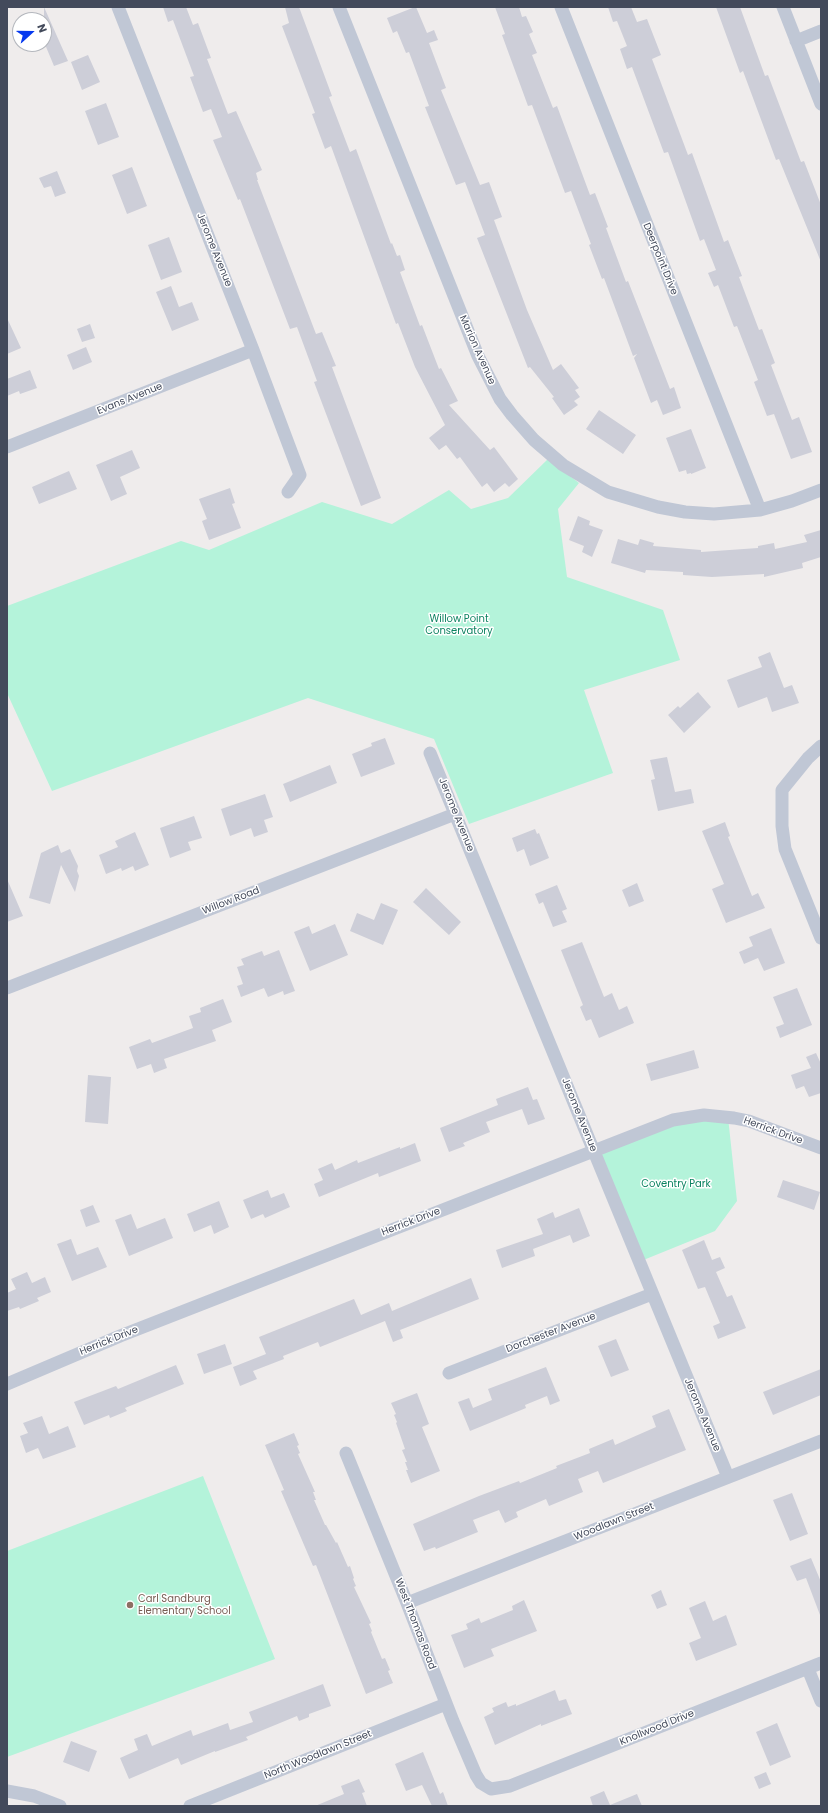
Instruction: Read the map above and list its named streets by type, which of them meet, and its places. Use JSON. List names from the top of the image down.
{
  "streets": {
    "street": [
      "Jerome Avenue",
      "Deerpoint Drive",
      "Marion Avenue",
      "Evans Avenue",
      "Willow Road",
      "Herrick Drive",
      "Dorchester Avenue",
      "Woodlawn Street",
      "West Thomas Road",
      "Knollwood Drive",
      "North Woodlawn Street"
    ]
  },
  "crossings": [
    ["Jerome Avenue", "Evans Avenue"],
    ["Jerome Avenue", "Willow Road"],
    ["Jerome Avenue", "Herrick Drive"],
    ["Jerome Avenue", "Dorchester Avenue"],
    ["Jerome Avenue", "Woodlawn Street"],
    ["Deerpoint Drive", "Marion Avenue"],
    ["Woodlawn Street", "West Thomas Road"],
    ["West Thomas Road", "Knollwood Drive"],
    ["West Thomas Road", "North Woodlawn Street"]
  ],
  "parks": ["Willow Point Conservatory", "Coventry Park"],
  "places": ["Carl Sandburg Elementary School"],
  "north": "right"
}
